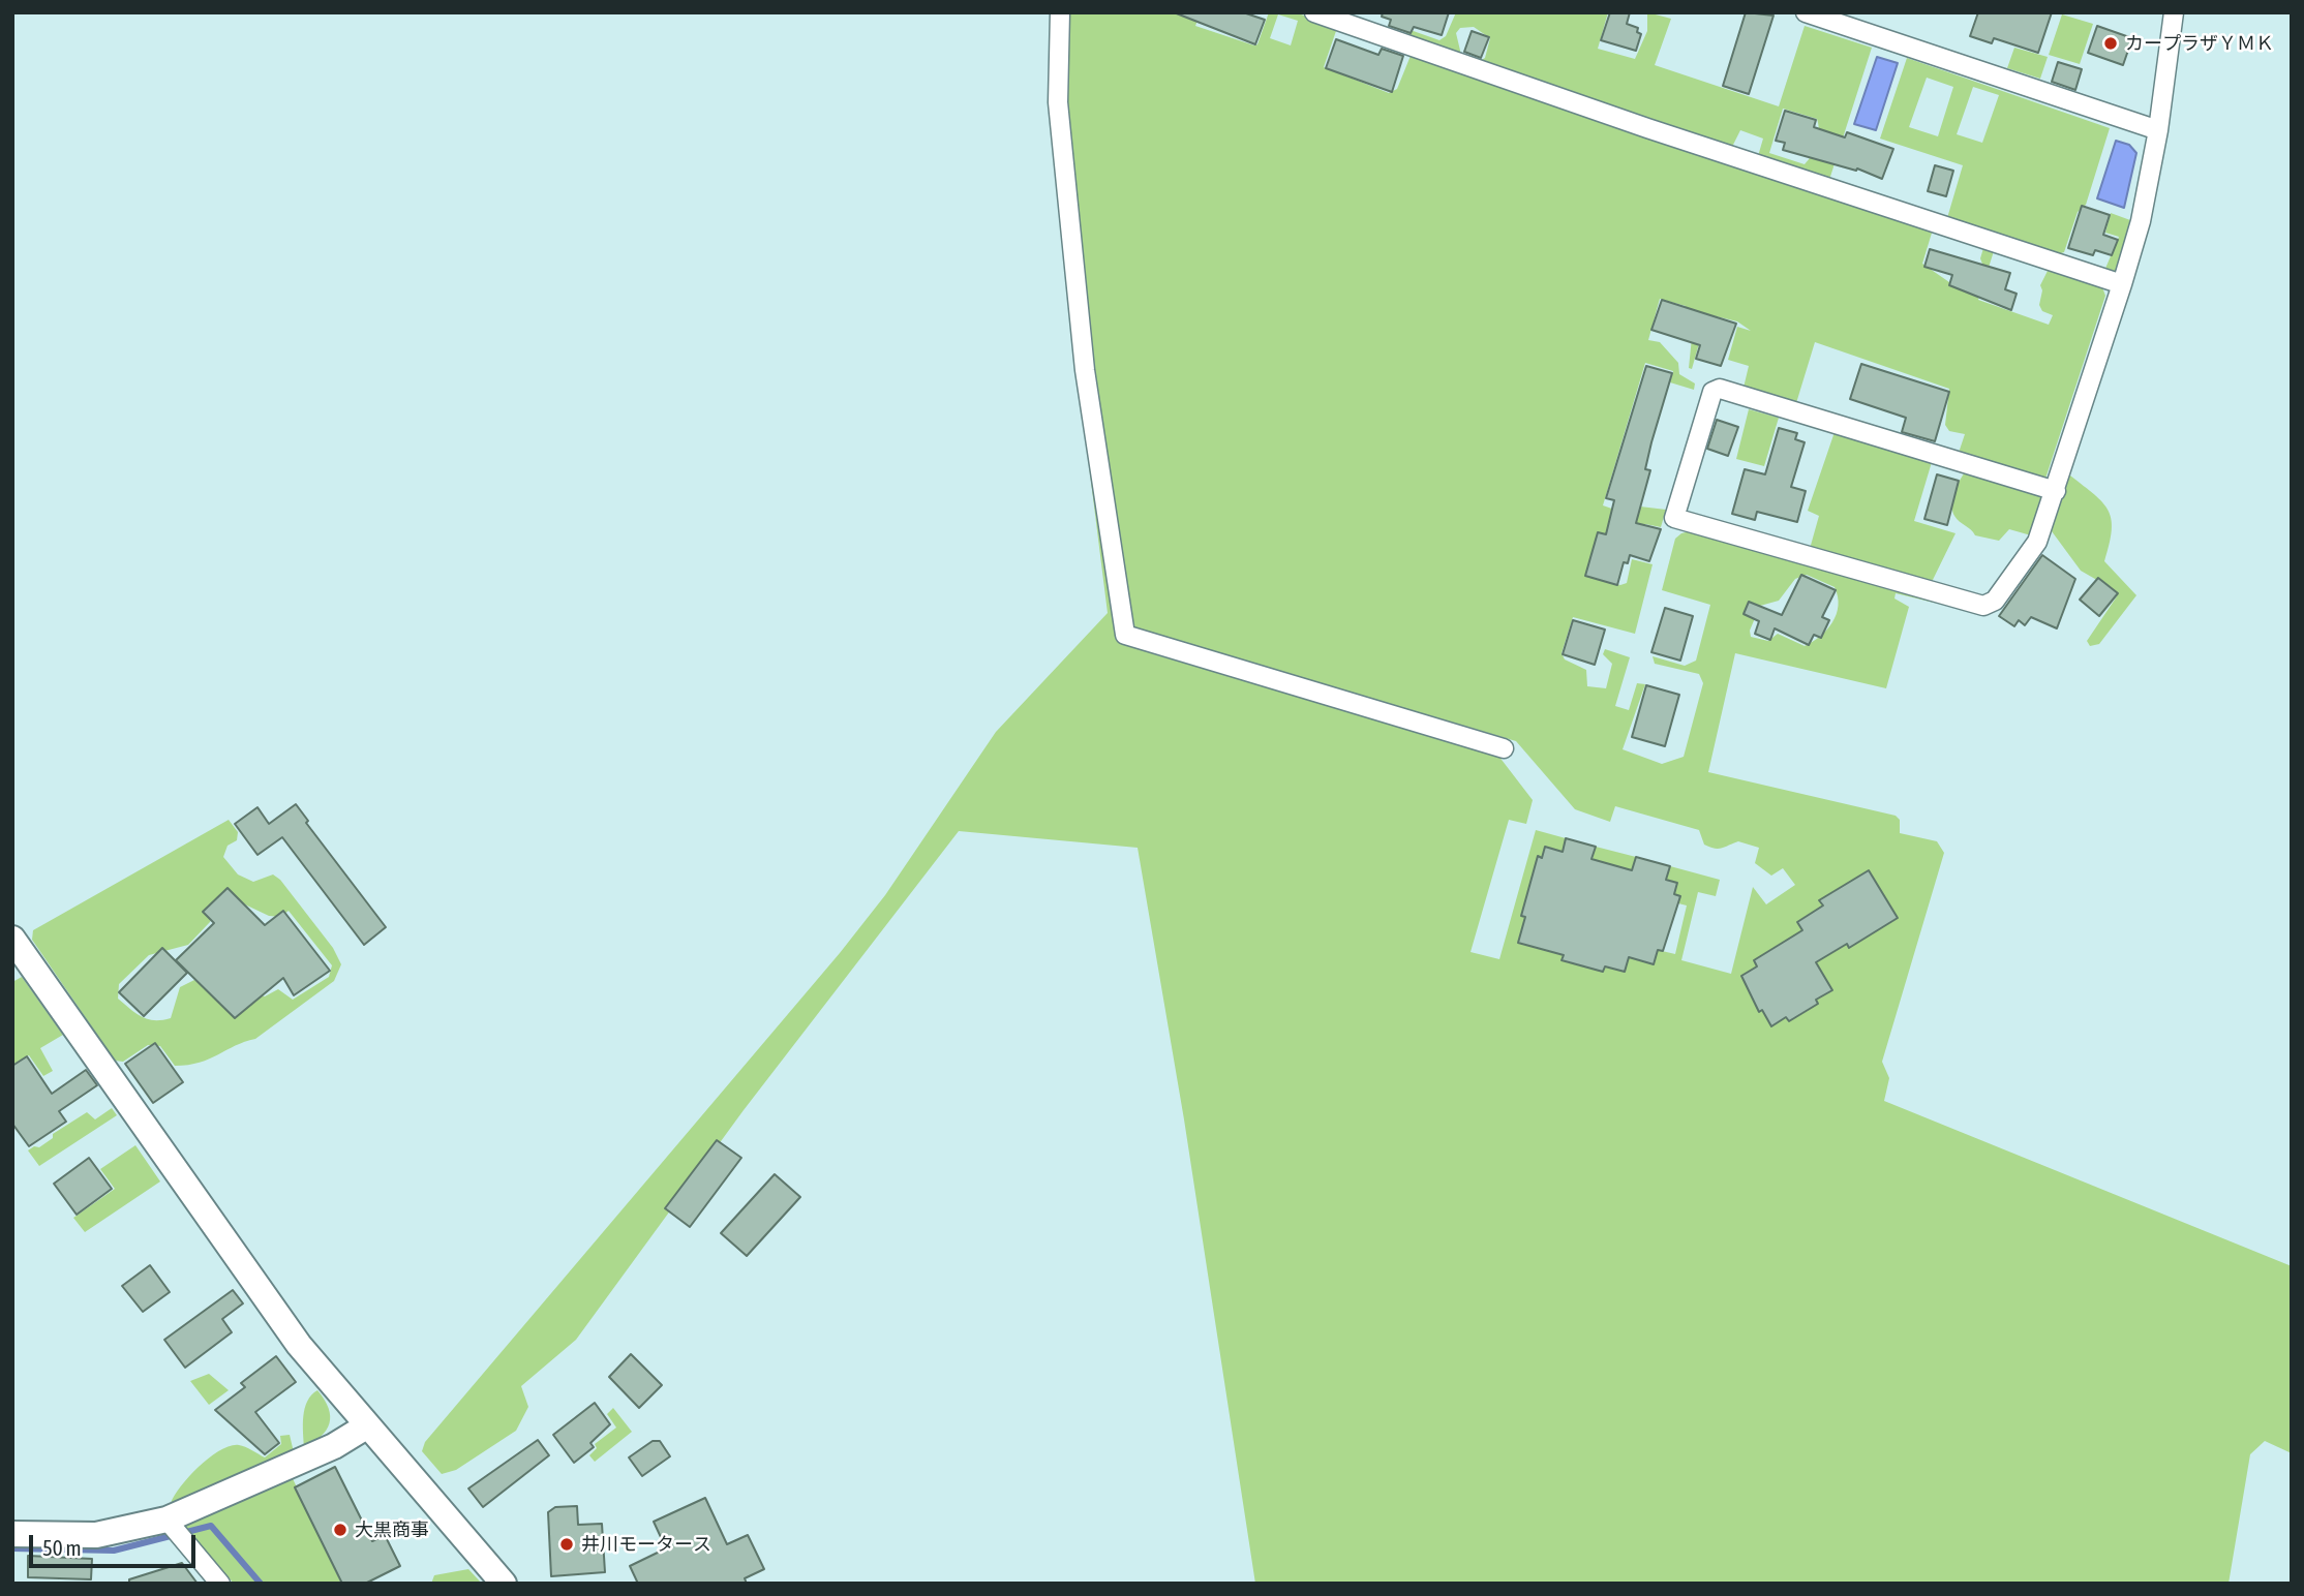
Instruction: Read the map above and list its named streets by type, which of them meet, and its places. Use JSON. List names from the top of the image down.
{
  "places": ["カープラザＹＭＫ", "大黒商事", "井川モータース"],
  "scale_bar": "50 m"
}
